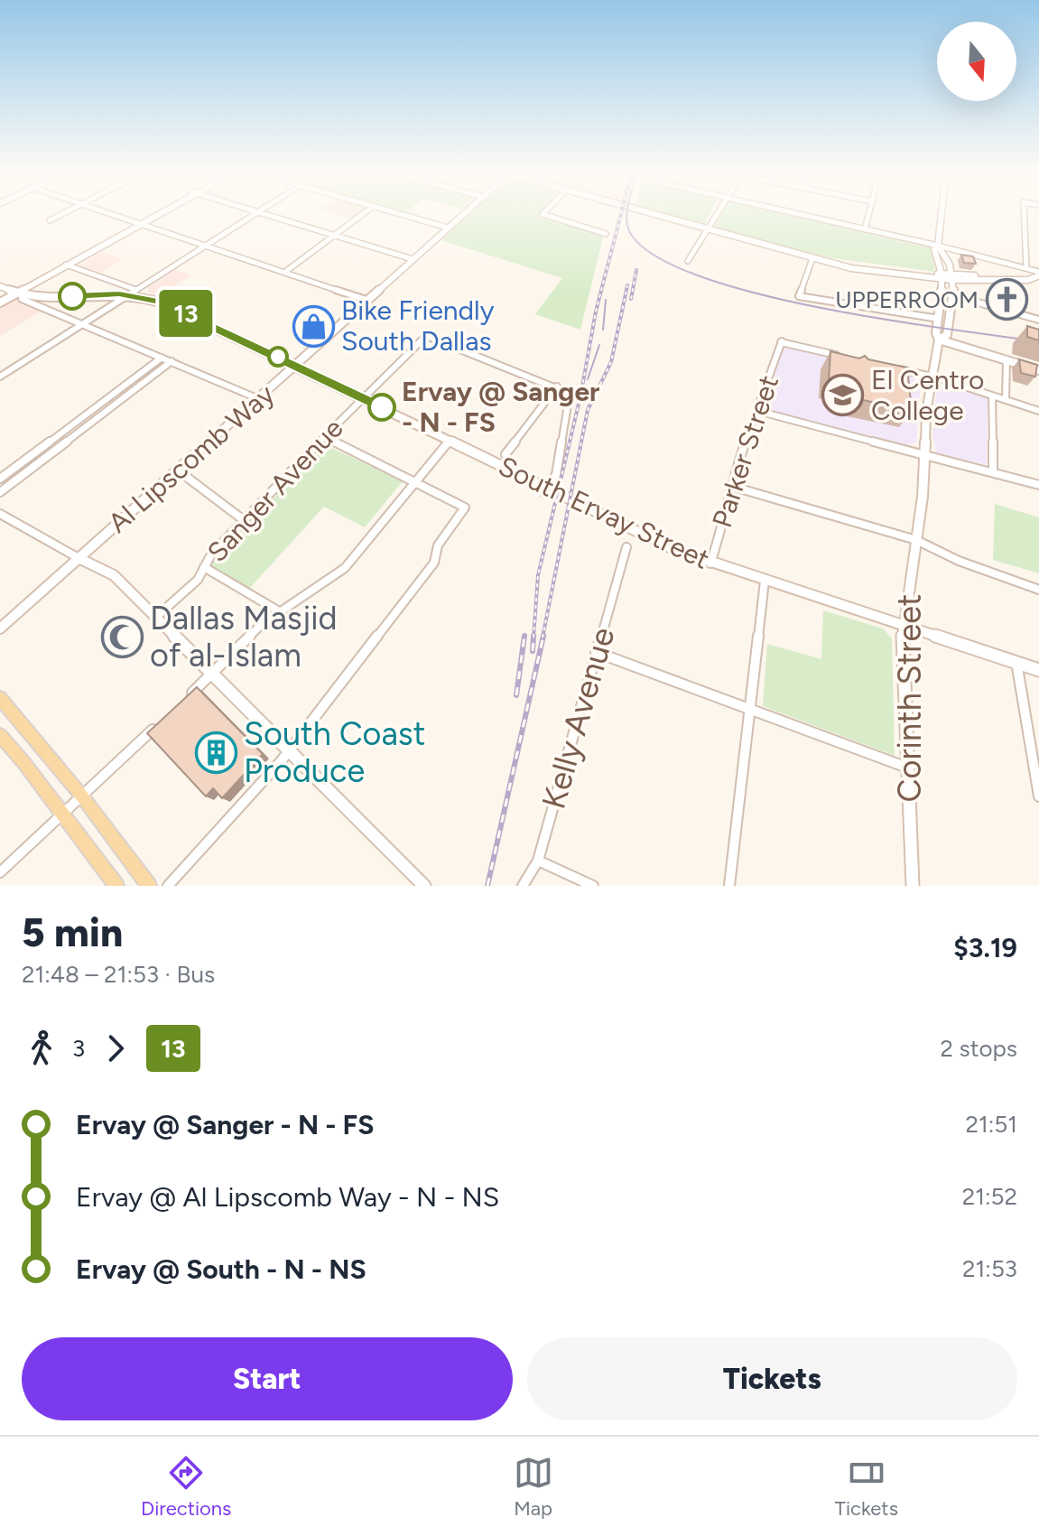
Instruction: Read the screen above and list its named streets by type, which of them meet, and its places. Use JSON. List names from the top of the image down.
{
  "streets": {
    "main road": ["Al Lipscomb Way", "South Ervay Street", "Corinth Street"],
    "street": ["Parker Street", "Sanger Avenue", "Kelly Avenue"]
  },
  "crossings": [
    ["Parker Street", "South Ervay Street"],
    ["Al Lipscomb Way", "South Ervay Street"],
    ["Sanger Avenue", "South Ervay Street"],
    ["South Ervay Street", "Corinth Street"]
  ],
  "places": {
    "church": ["UPPERROOM"],
    "shop": ["Bike Friendly South Dallas"],
    "school or university": ["El Centro College"],
    "other": ["Ervay @ Sanger - N - FS"],
    "mosque": ["Dallas Masjid of al-Islam"],
    "building": ["South Coast Produce"]
  },
  "lines": ["bus line 13"],
  "north": "bottom",
  "page": {
    "on_map": "13",
    "heading": ["5 min", "21:48 – 21:53 · Bus", "$3.19"],
    "legs": ["3", "13", "2 stops"],
    "list": [
      {
        "name": "Ervay @ Sanger - N - FS",
        "value": "21:51"
      },
      {
        "name": "Ervay @ Al Lipscomb Way - N - NS",
        "value": "21:52"
      },
      {
        "name": "Ervay @ South - N - NS",
        "value": "21:53"
      }
    ],
    "buttons": ["Start", "Tickets"],
    "tabs": ["Directions", "Map", "Tickets"]
  }
}
